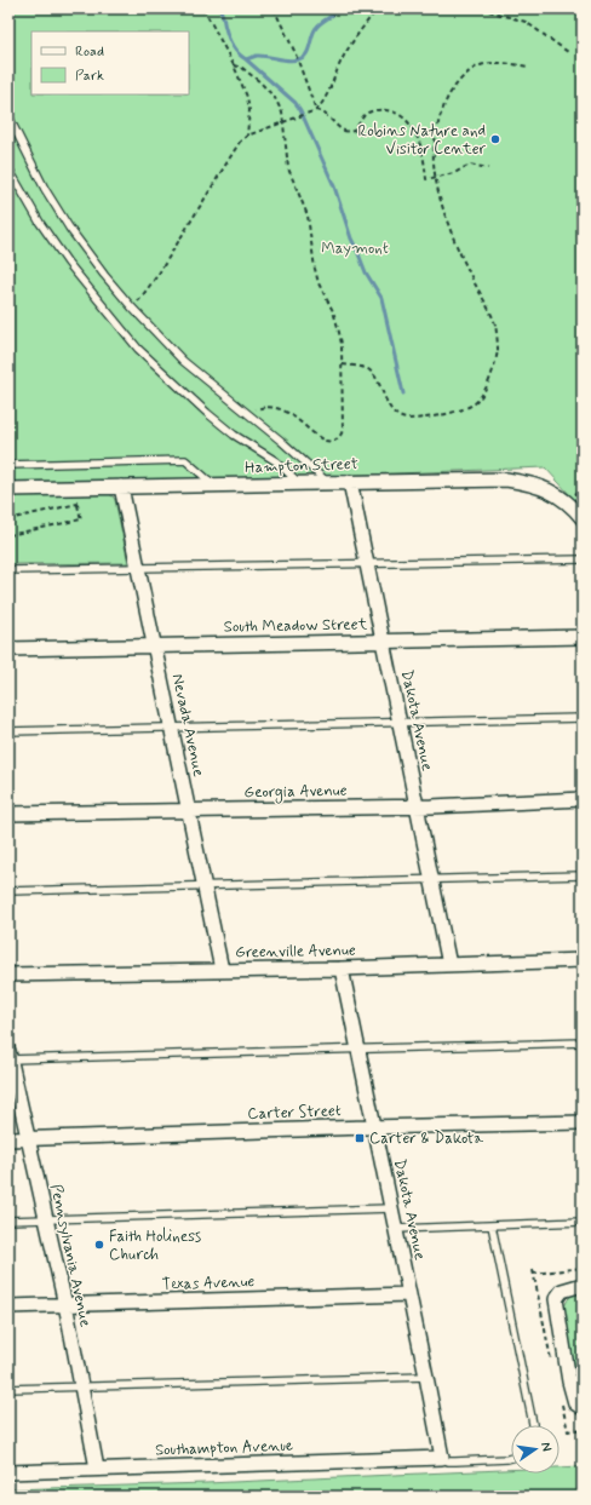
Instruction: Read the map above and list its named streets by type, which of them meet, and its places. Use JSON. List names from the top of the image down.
{
  "streets": {
    "street": [
      "Hampton Street",
      "South Meadow Street",
      "Dakota Avenue",
      "Nevada Avenue",
      "Georgia Avenue",
      "Greenville Avenue",
      "Carter Street",
      "Pennsylvania Avenue",
      "Texas Avenue",
      "Southampton Avenue"
    ]
  },
  "crossings": [
    ["Hampton Street", "Dakota Avenue"],
    ["Hampton Street", "Nevada Avenue"],
    ["South Meadow Street", "Dakota Avenue"],
    ["South Meadow Street", "Nevada Avenue"],
    ["Dakota Avenue", "Georgia Avenue"],
    ["Dakota Avenue", "Greenville Avenue"],
    ["Dakota Avenue", "Carter Street"],
    ["Dakota Avenue", "Texas Avenue"],
    ["Dakota Avenue", "Southampton Avenue"],
    ["Nevada Avenue", "Georgia Avenue"],
    ["Nevada Avenue", "Greenville Avenue"],
    ["Carter Street", "Pennsylvania Avenue"],
    ["Pennsylvania Avenue", "Texas Avenue"],
    ["Pennsylvania Avenue", "Southampton Avenue"]
  ],
  "parks": ["Maymont"],
  "places": {
    "other": ["Robins Nature and Visitor Center", "Faith Holiness Church"],
    "transit": ["Carter & Dakota"]
  },
  "legend": ["Road", "Park"],
  "north": "right"
}
